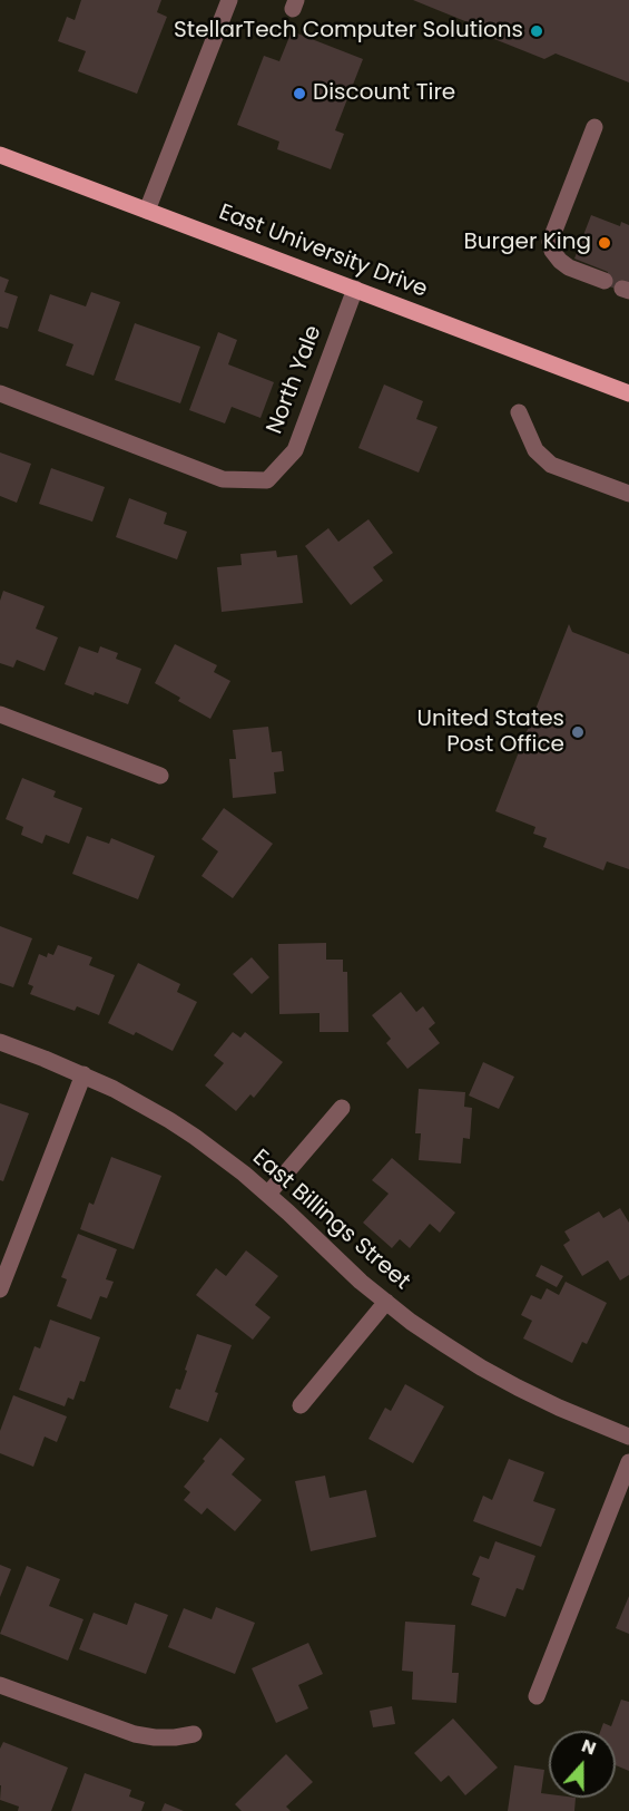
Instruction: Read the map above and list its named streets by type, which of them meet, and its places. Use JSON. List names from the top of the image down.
{
  "streets": {
    "main road": ["East University Drive"],
    "street": ["North Yale", "East Billings Street"]
  },
  "crossings": [
    ["East University Drive", "North Yale"]
  ],
  "places": [
    "StellarTech Computer Solutions",
    "Discount Tire",
    "Burger King",
    "United States Post Office"
  ],
  "north": "top"
}
